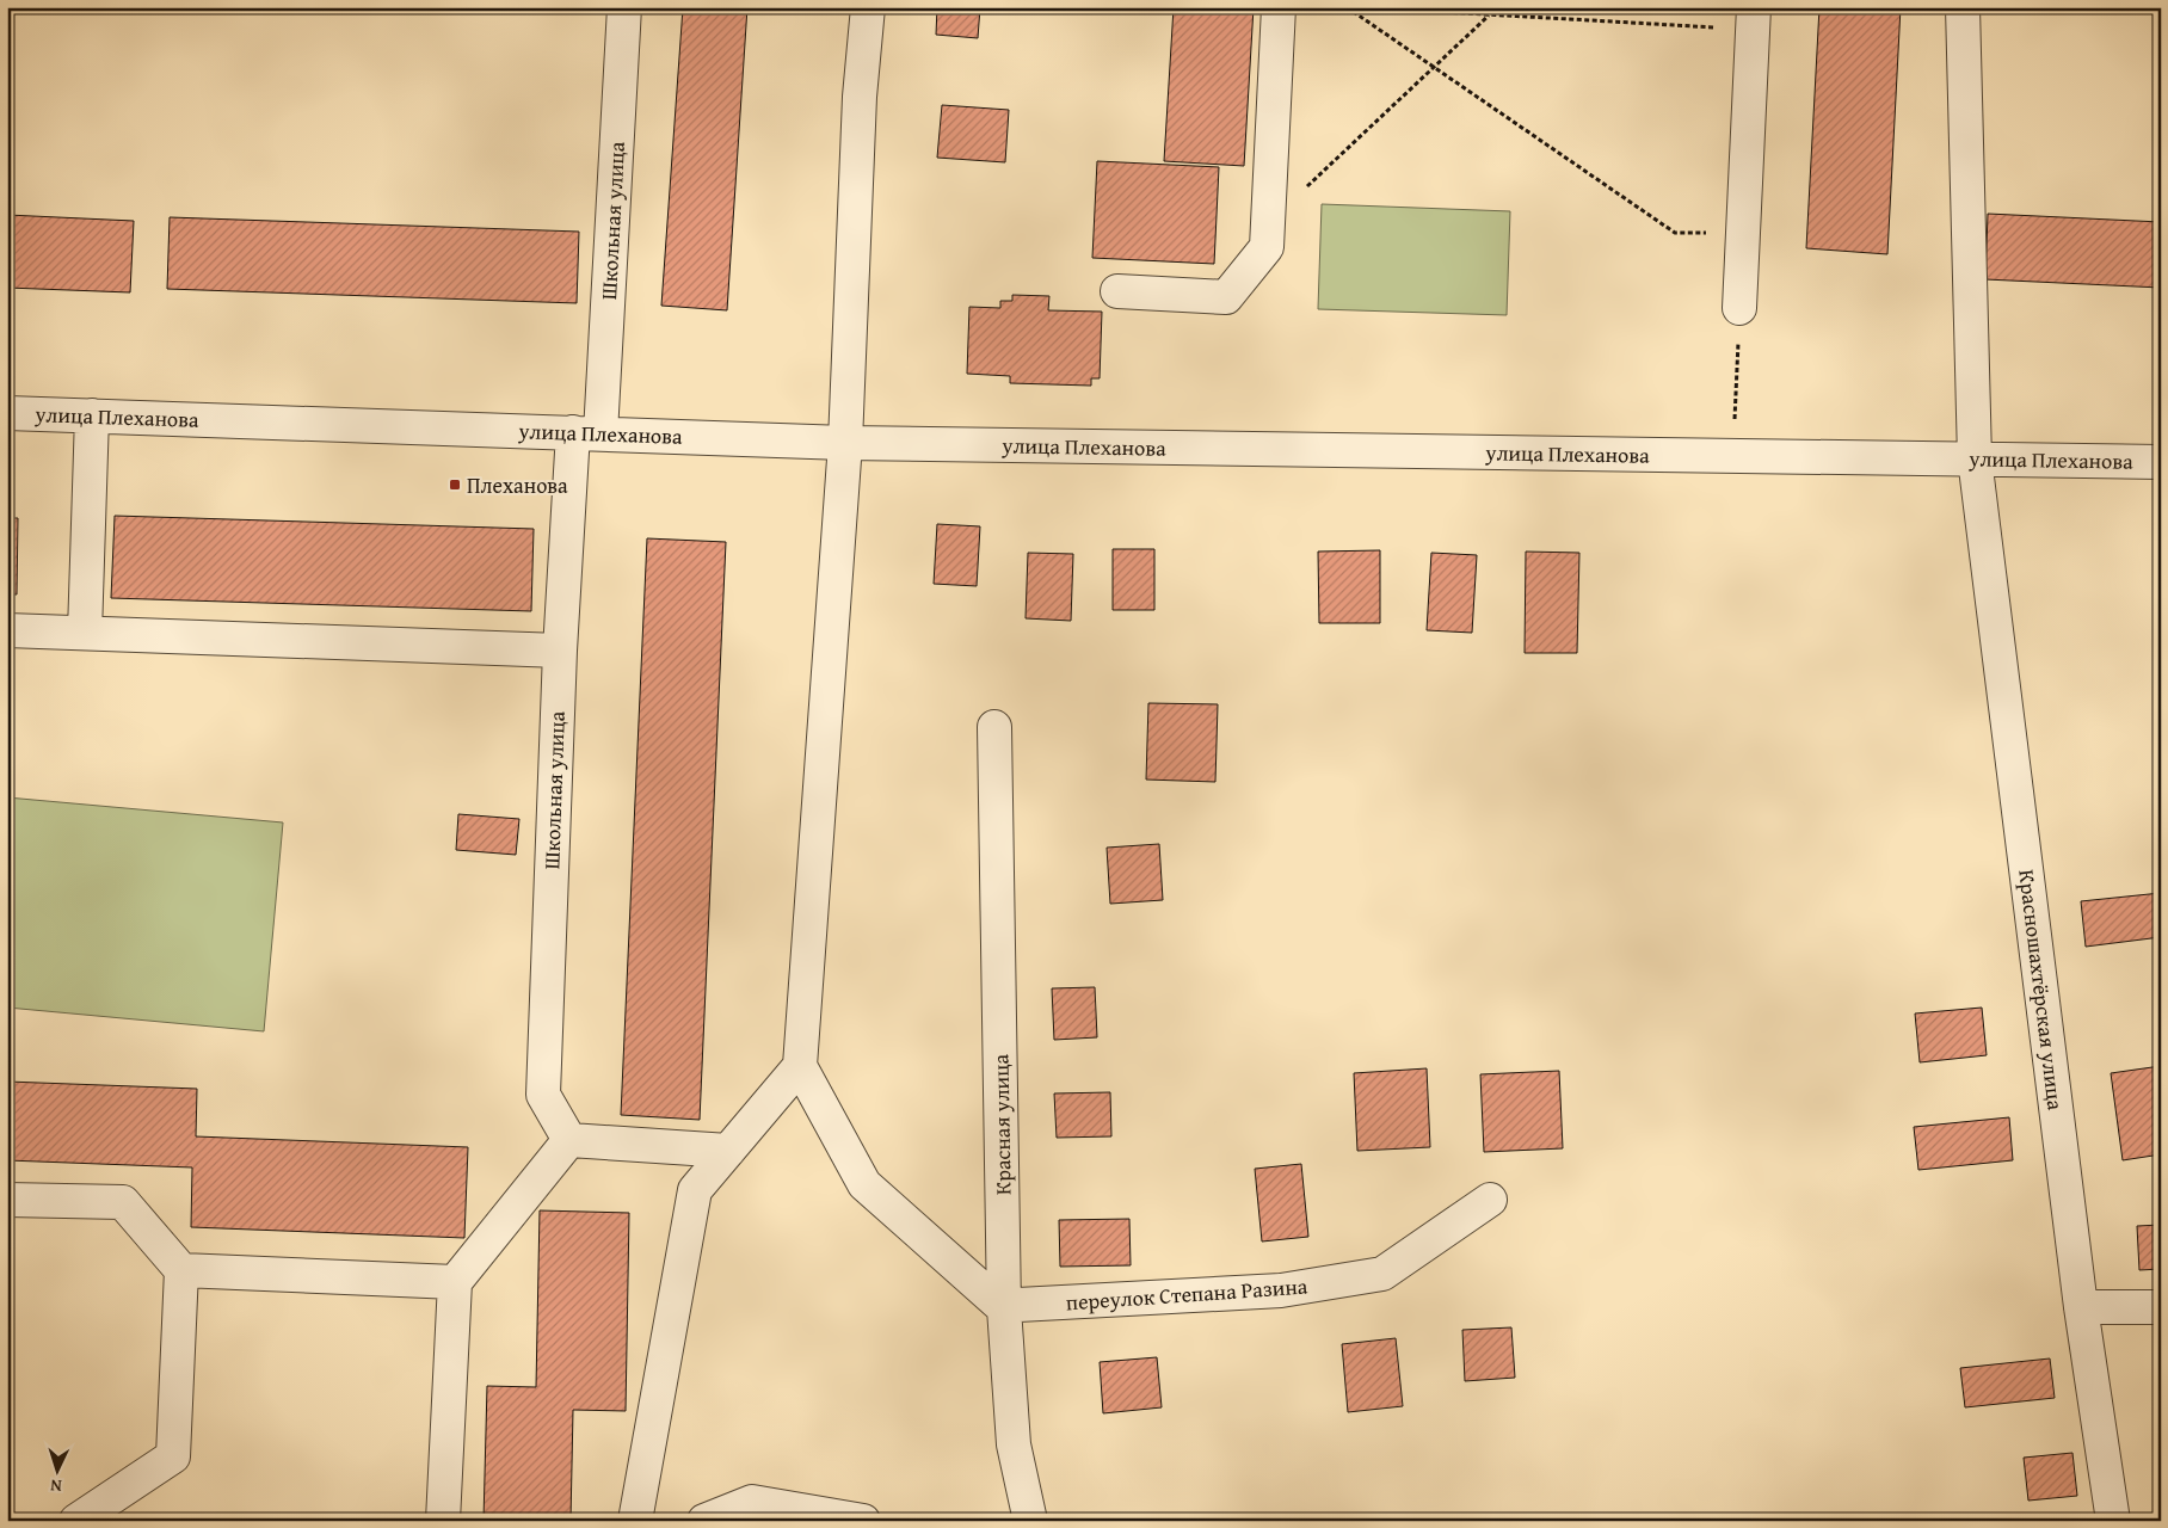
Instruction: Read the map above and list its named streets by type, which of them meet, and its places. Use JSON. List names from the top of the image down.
{
  "streets": {
    "street": [
      "Школьная улица",
      "улица Плеханова",
      "Красношахтёрская улица",
      "Красная улица",
      "переулок Степана Разина"
    ]
  },
  "crossings": [
    ["Школьная улица", "улица Плеханова"],
    ["улица Плеханова", "Красношахтёрская улица"],
    ["Красная улица", "переулок Степана Разина"]
  ],
  "places": {
    "transit": ["Плеханова"]
  },
  "north": "bottom"
}
